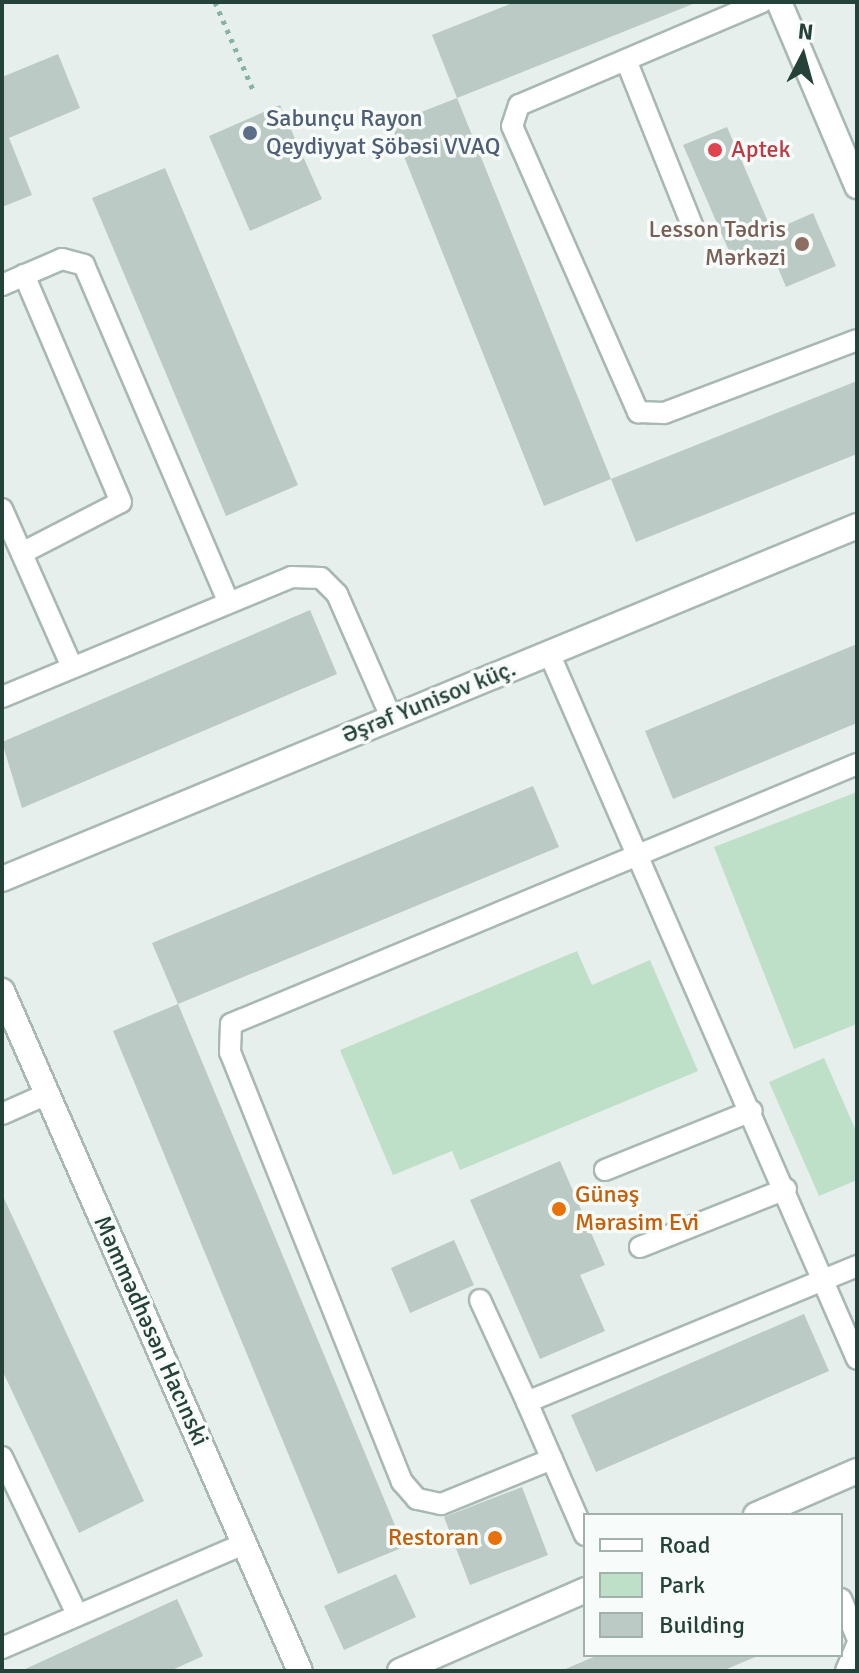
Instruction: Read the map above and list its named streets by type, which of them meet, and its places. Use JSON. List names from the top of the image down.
{
  "streets": {
    "street": ["Əşrəf Yunisov küç.", "Məmmədhəsən Hacınski"]
  },
  "places": [
    "Sabunçu Rayon Qeydiyyat Şöbəsi VVAQ",
    "Aptek",
    "Lesson Tədris Mərkəzi",
    "Günəş Mərasim Evi",
    "Restoran"
  ],
  "legend": ["Road", "Park", "Building"],
  "north": "top"
}
